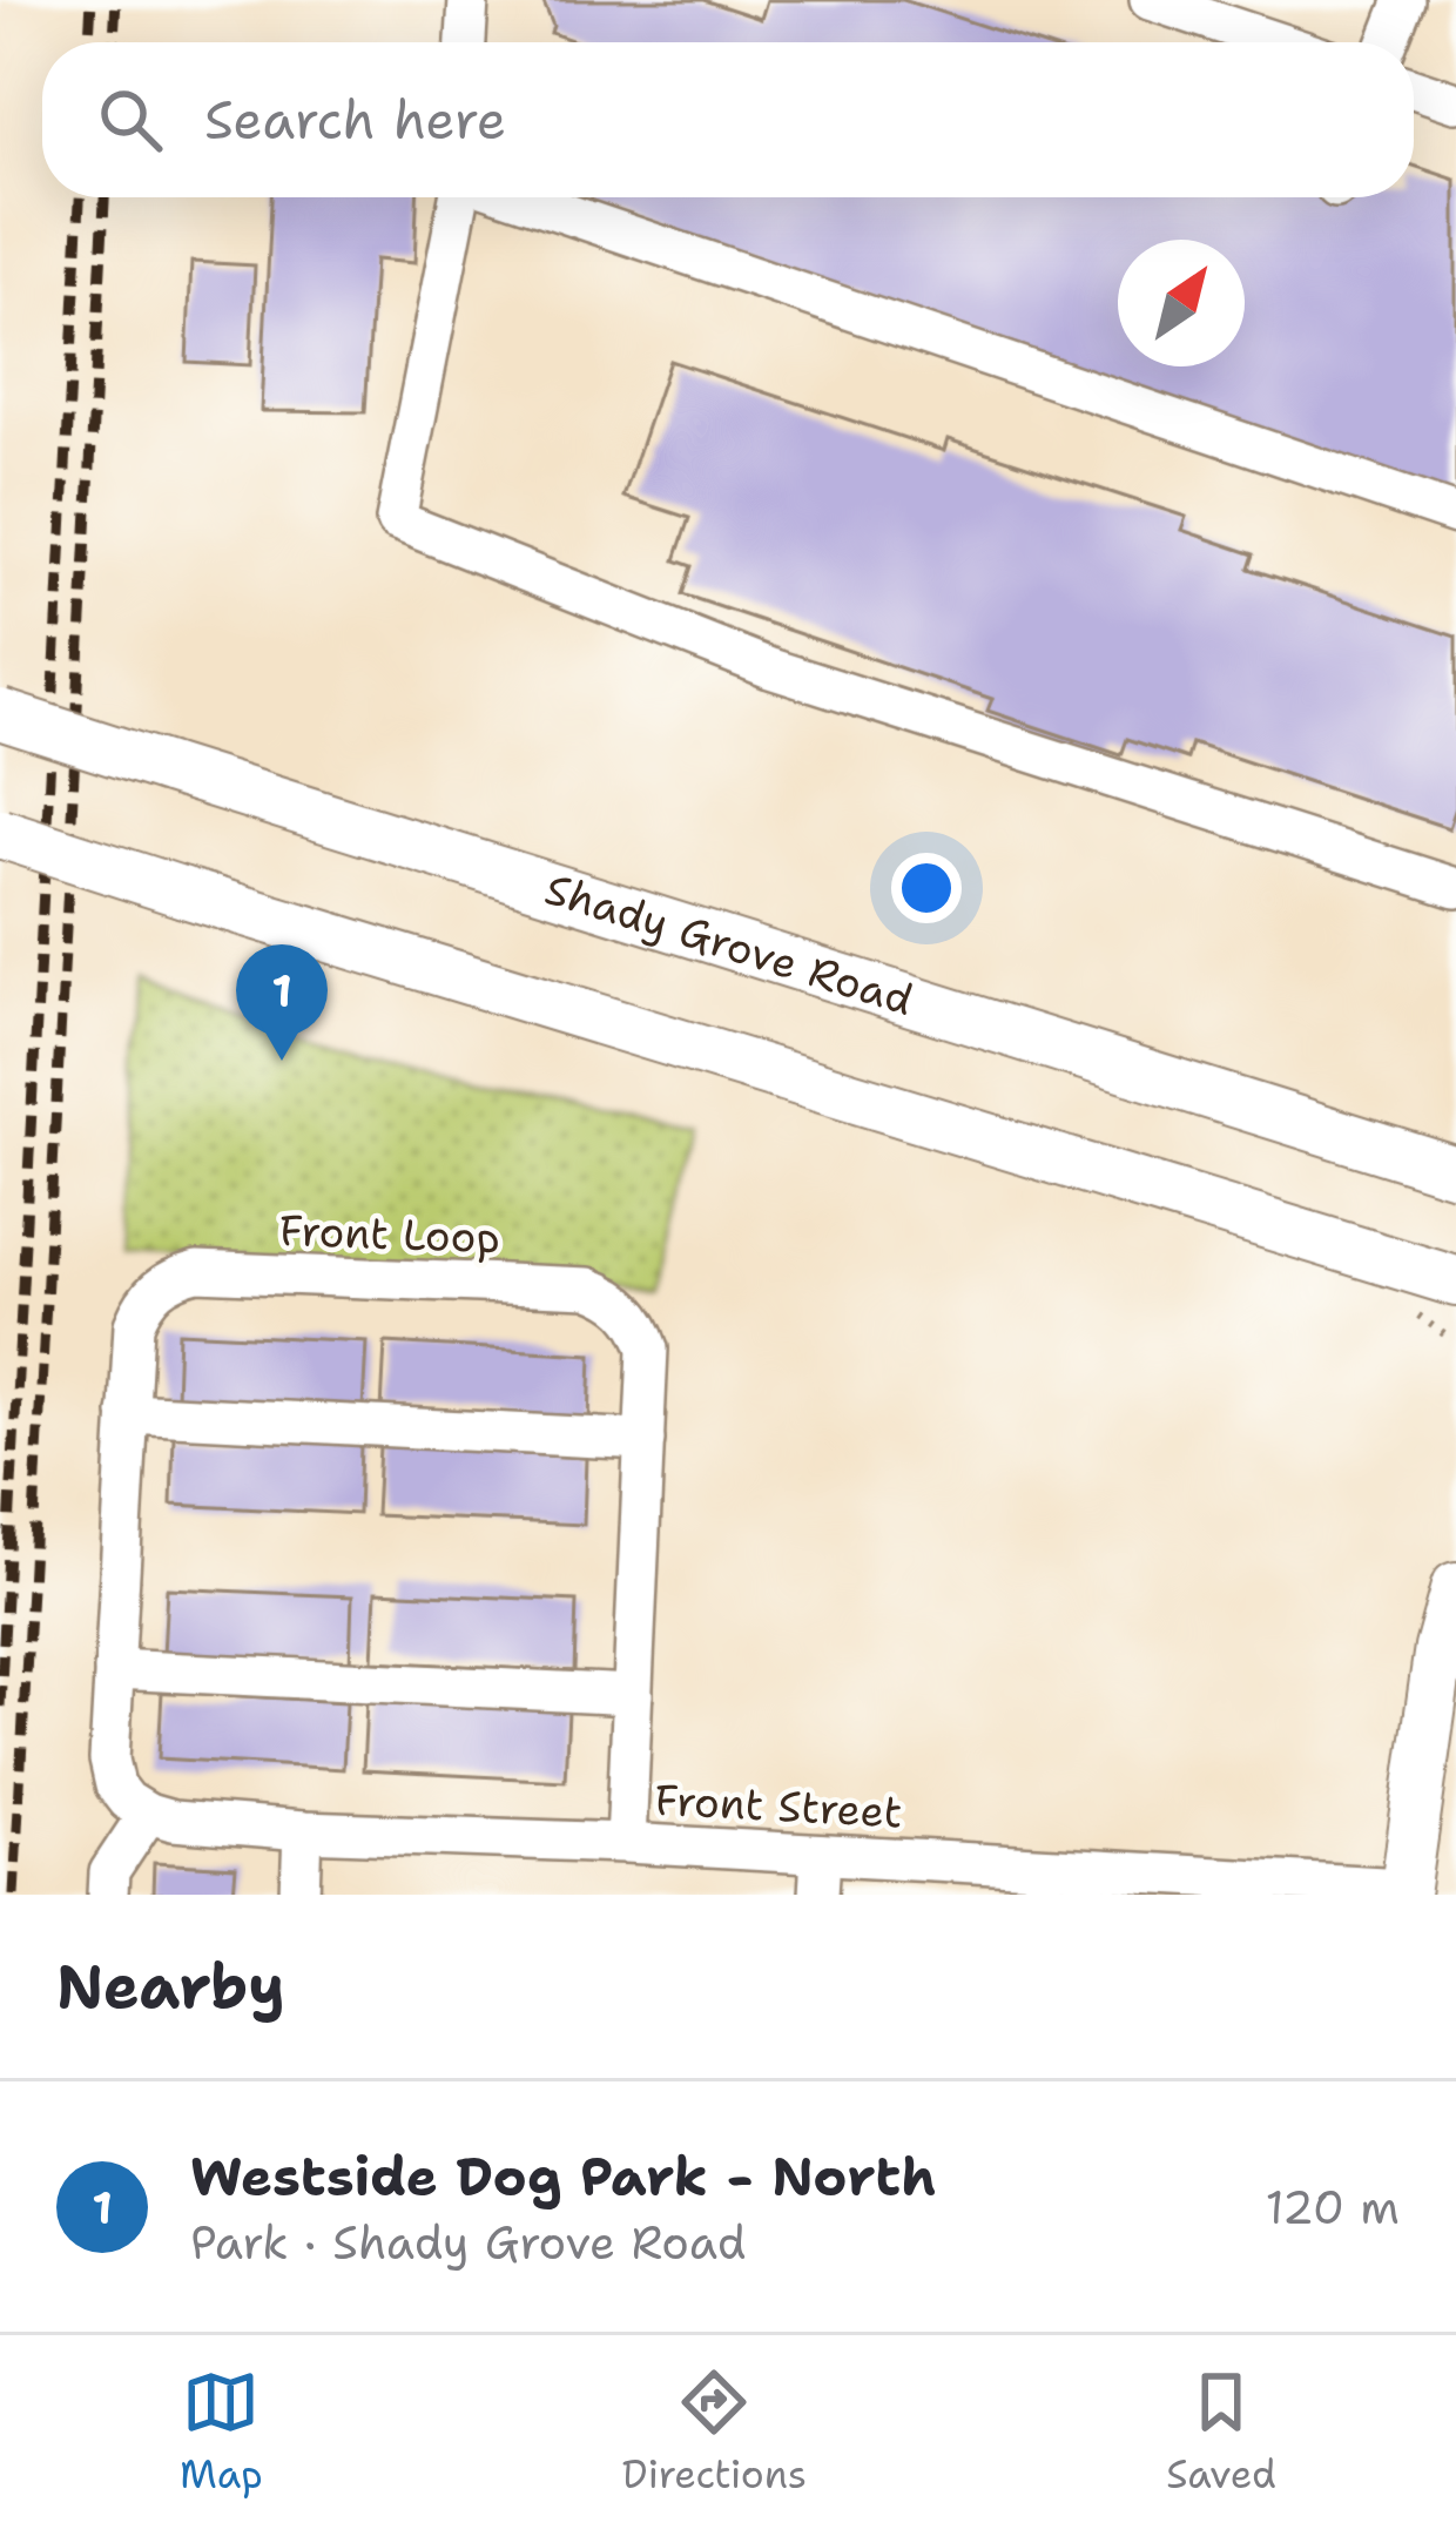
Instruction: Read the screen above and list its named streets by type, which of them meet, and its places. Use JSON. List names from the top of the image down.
{
  "streets": {
    "main road": ["Shady Grove Road"],
    "street": ["Front Loop", "Front Street"]
  },
  "crossings": [
    ["Front Loop", "Front Street"]
  ],
  "north": "top right",
  "page": {
    "search": "Search here",
    "pins": "1",
    "heading": "Nearby",
    "list": [
      {
        "mark": "1",
        "name": "Westside Dog Park - North",
        "note": "Park · Shady Grove Road",
        "value": "120 m"
      }
    ],
    "nav": ["Map", "Directions", "Saved"]
  }
}
